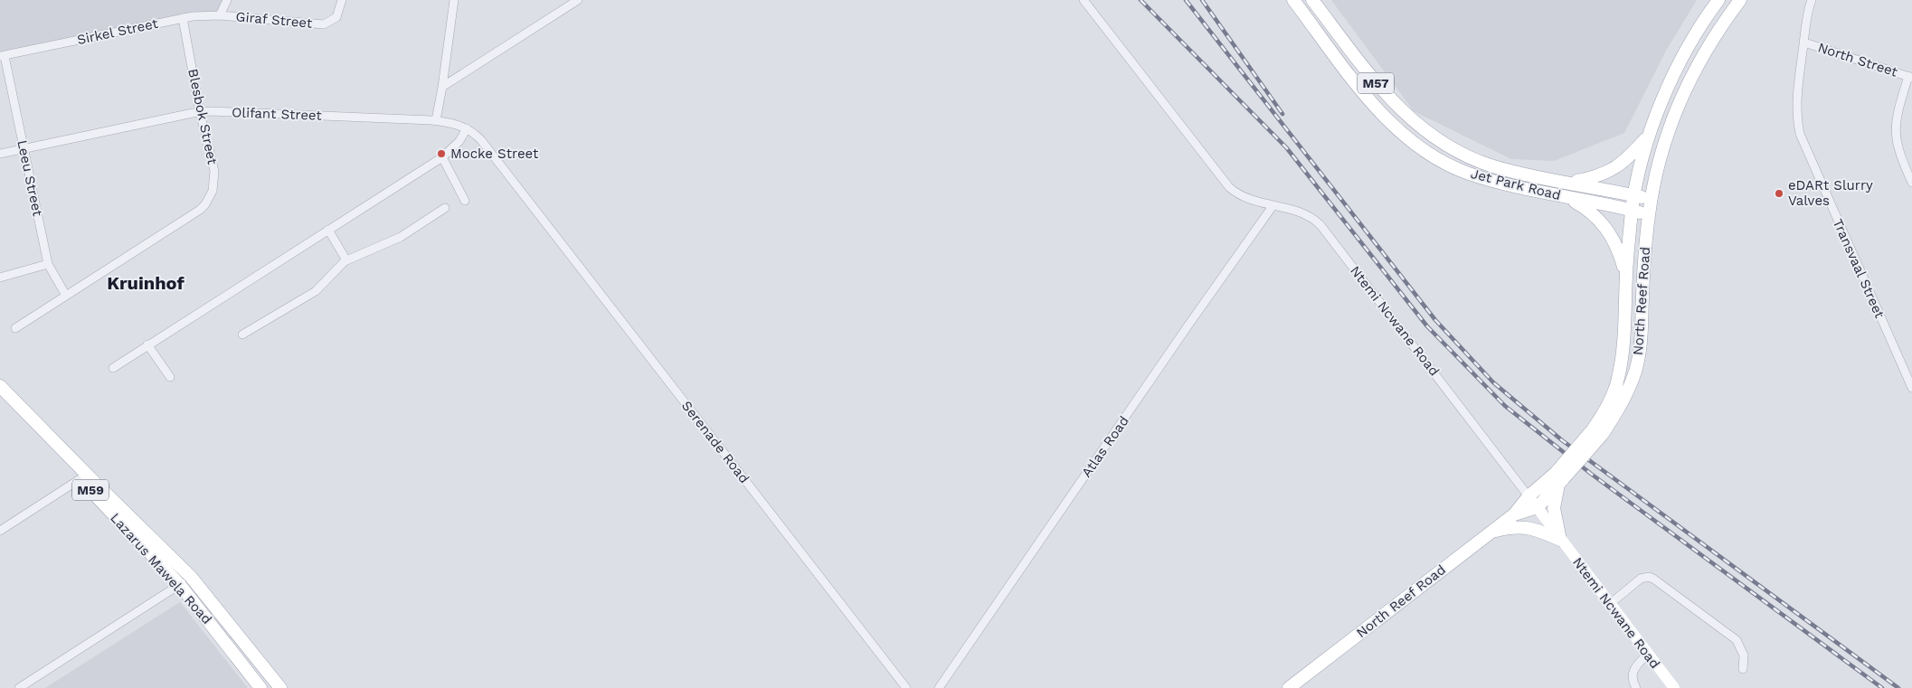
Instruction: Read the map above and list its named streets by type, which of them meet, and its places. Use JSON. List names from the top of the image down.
{
  "streets": {
    "main road": [
      "M57",
      "Jet Park Road",
      "North Reef Road",
      "Ntemi Ncwane Road",
      "M59",
      "Lazarus Mawela Road"
    ],
    "street": [
      "Giraf Street",
      "Sirkel Street",
      "North Street",
      "Olifant Street",
      "Blesbok Street",
      "Leeu Street",
      "Transvaal Street",
      "Serenade Road",
      "Atlas Road"
    ]
  },
  "crossings": [
    ["Giraf Street", "Sirkel Street"],
    ["Sirkel Street", "Blesbok Street"],
    ["Sirkel Street", "Leeu Street"],
    ["North Street", "Transvaal Street"],
    ["Olifant Street", "Blesbok Street"],
    ["Olifant Street", "Leeu Street"],
    ["Olifant Street", "Serenade Road"],
    ["Blesbok Street", "Leeu Street"],
    ["Jet Park Road", "North Reef Road"],
    ["North Reef Road", "Ntemi Ncwane Road"],
    ["Ntemi Ncwane Road", "Atlas Road"]
  ],
  "districts": ["Kruinhof"],
  "places": ["Mocke Street", "eDARt Slurry Valves"]
}
